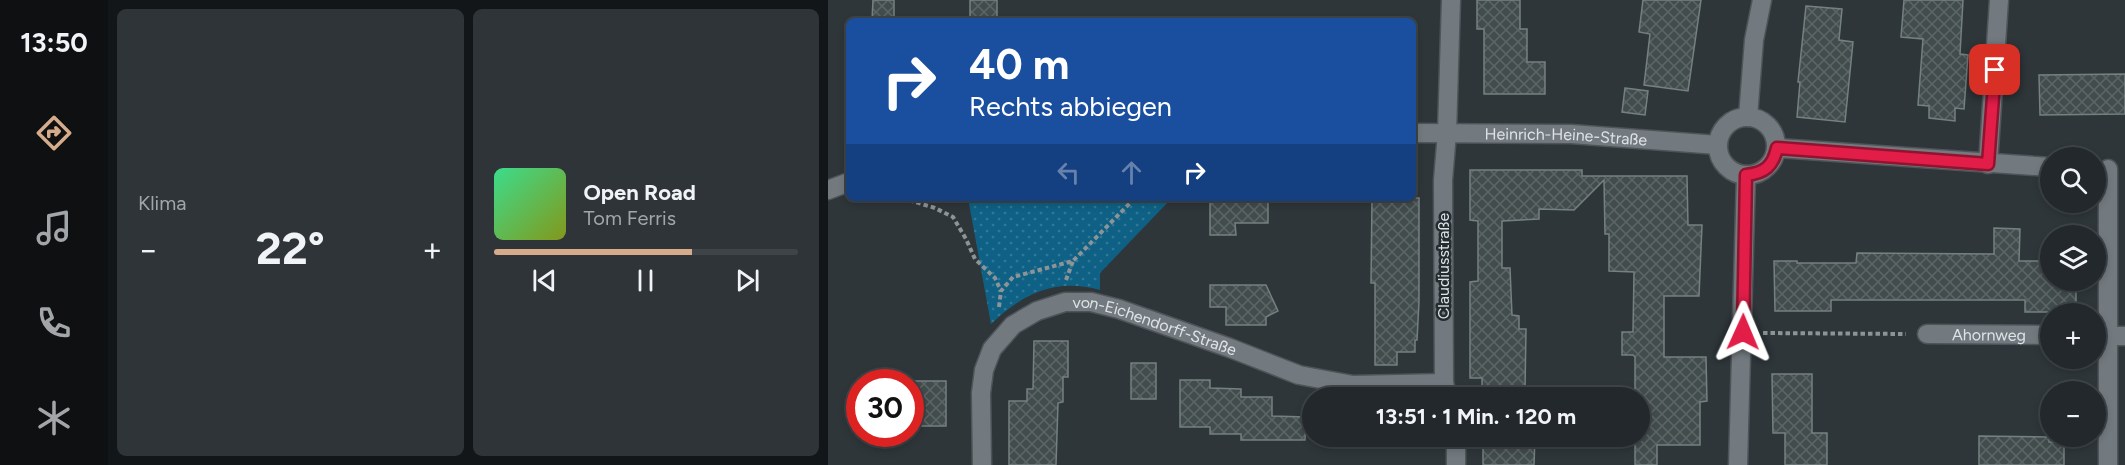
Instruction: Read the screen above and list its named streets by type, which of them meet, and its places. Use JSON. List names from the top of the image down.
{
  "streets": {
    "street": [
      "Heinrich-Heine-Straße",
      "Claudiusstraße",
      "von-Eichendorff-Straße",
      "Ahornweg"
    ]
  },
  "crossings": [
    ["Heinrich-Heine-Straße", "Claudiusstraße"]
  ],
  "page": {
    "tabs": "13:50",
    "tile": "Klima",
    "turn": ["40 m", "Rechts abbiegen"],
    "map_buttons": ["+", "−"],
    "song": ["Open Road", "Tom Ferris"],
    "heat": ["−", "22°", "+"],
    "limit": "30",
    "trip": "13:51 · 1 Min. · 120 m"
  }
}
